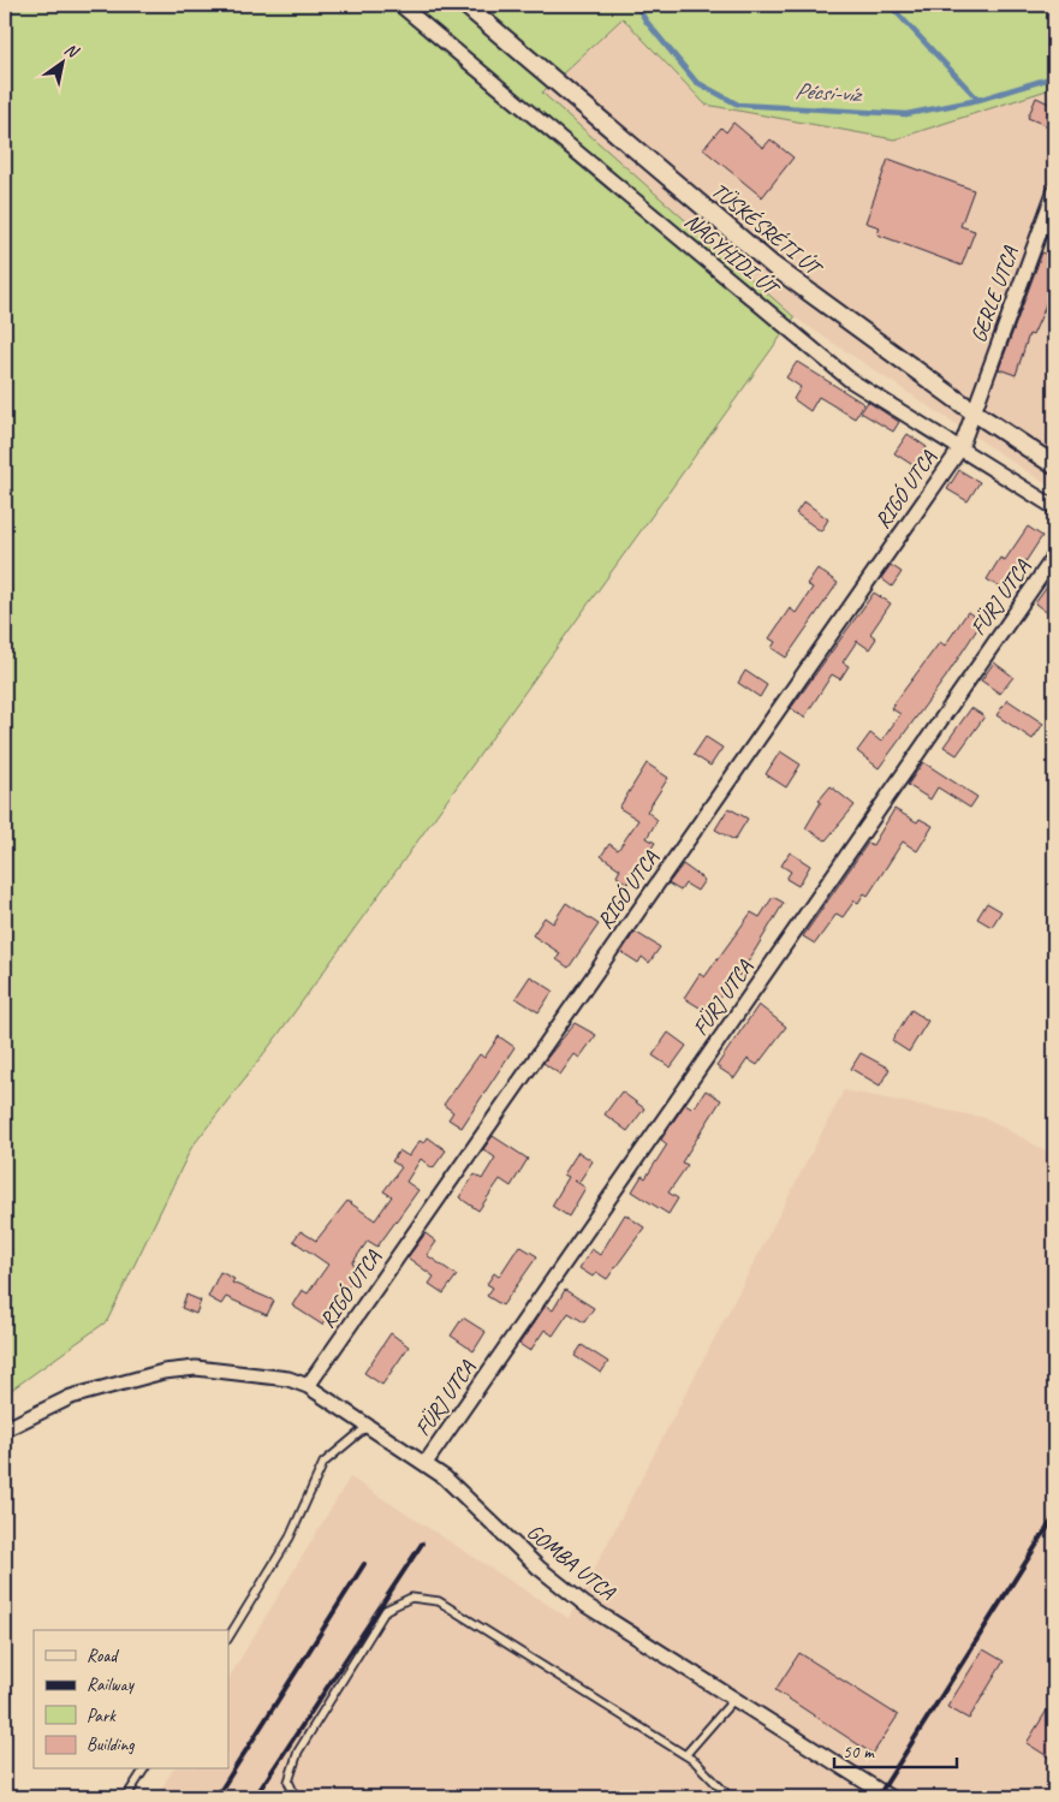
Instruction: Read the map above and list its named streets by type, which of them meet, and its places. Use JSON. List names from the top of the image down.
{
  "streets": {
    "street": [
      "TÜSKÉSRÉTI ÚT",
      "NAGYHIDI ÚT",
      "GERLE UTCA",
      "RIGÓ UTCA",
      "FÜRJ UTCA",
      "GOMBA UTCA"
    ]
  },
  "crossings": [
    ["TÜSKÉSRÉTI ÚT", "GERLE UTCA"],
    ["TÜSKÉSRÉTI ÚT", "RIGÓ UTCA"],
    ["NAGYHIDI ÚT", "RIGÓ UTCA"],
    ["GERLE UTCA", "RIGÓ UTCA"],
    ["RIGÓ UTCA", "GOMBA UTCA"],
    ["FÜRJ UTCA", "GOMBA UTCA"]
  ],
  "water": ["Pécsi-víz"],
  "legend": [
    "Road",
    "Railway",
    "Park",
    "Building"
  ],
  "scale_bar": "50 m",
  "north": "top right"
}
